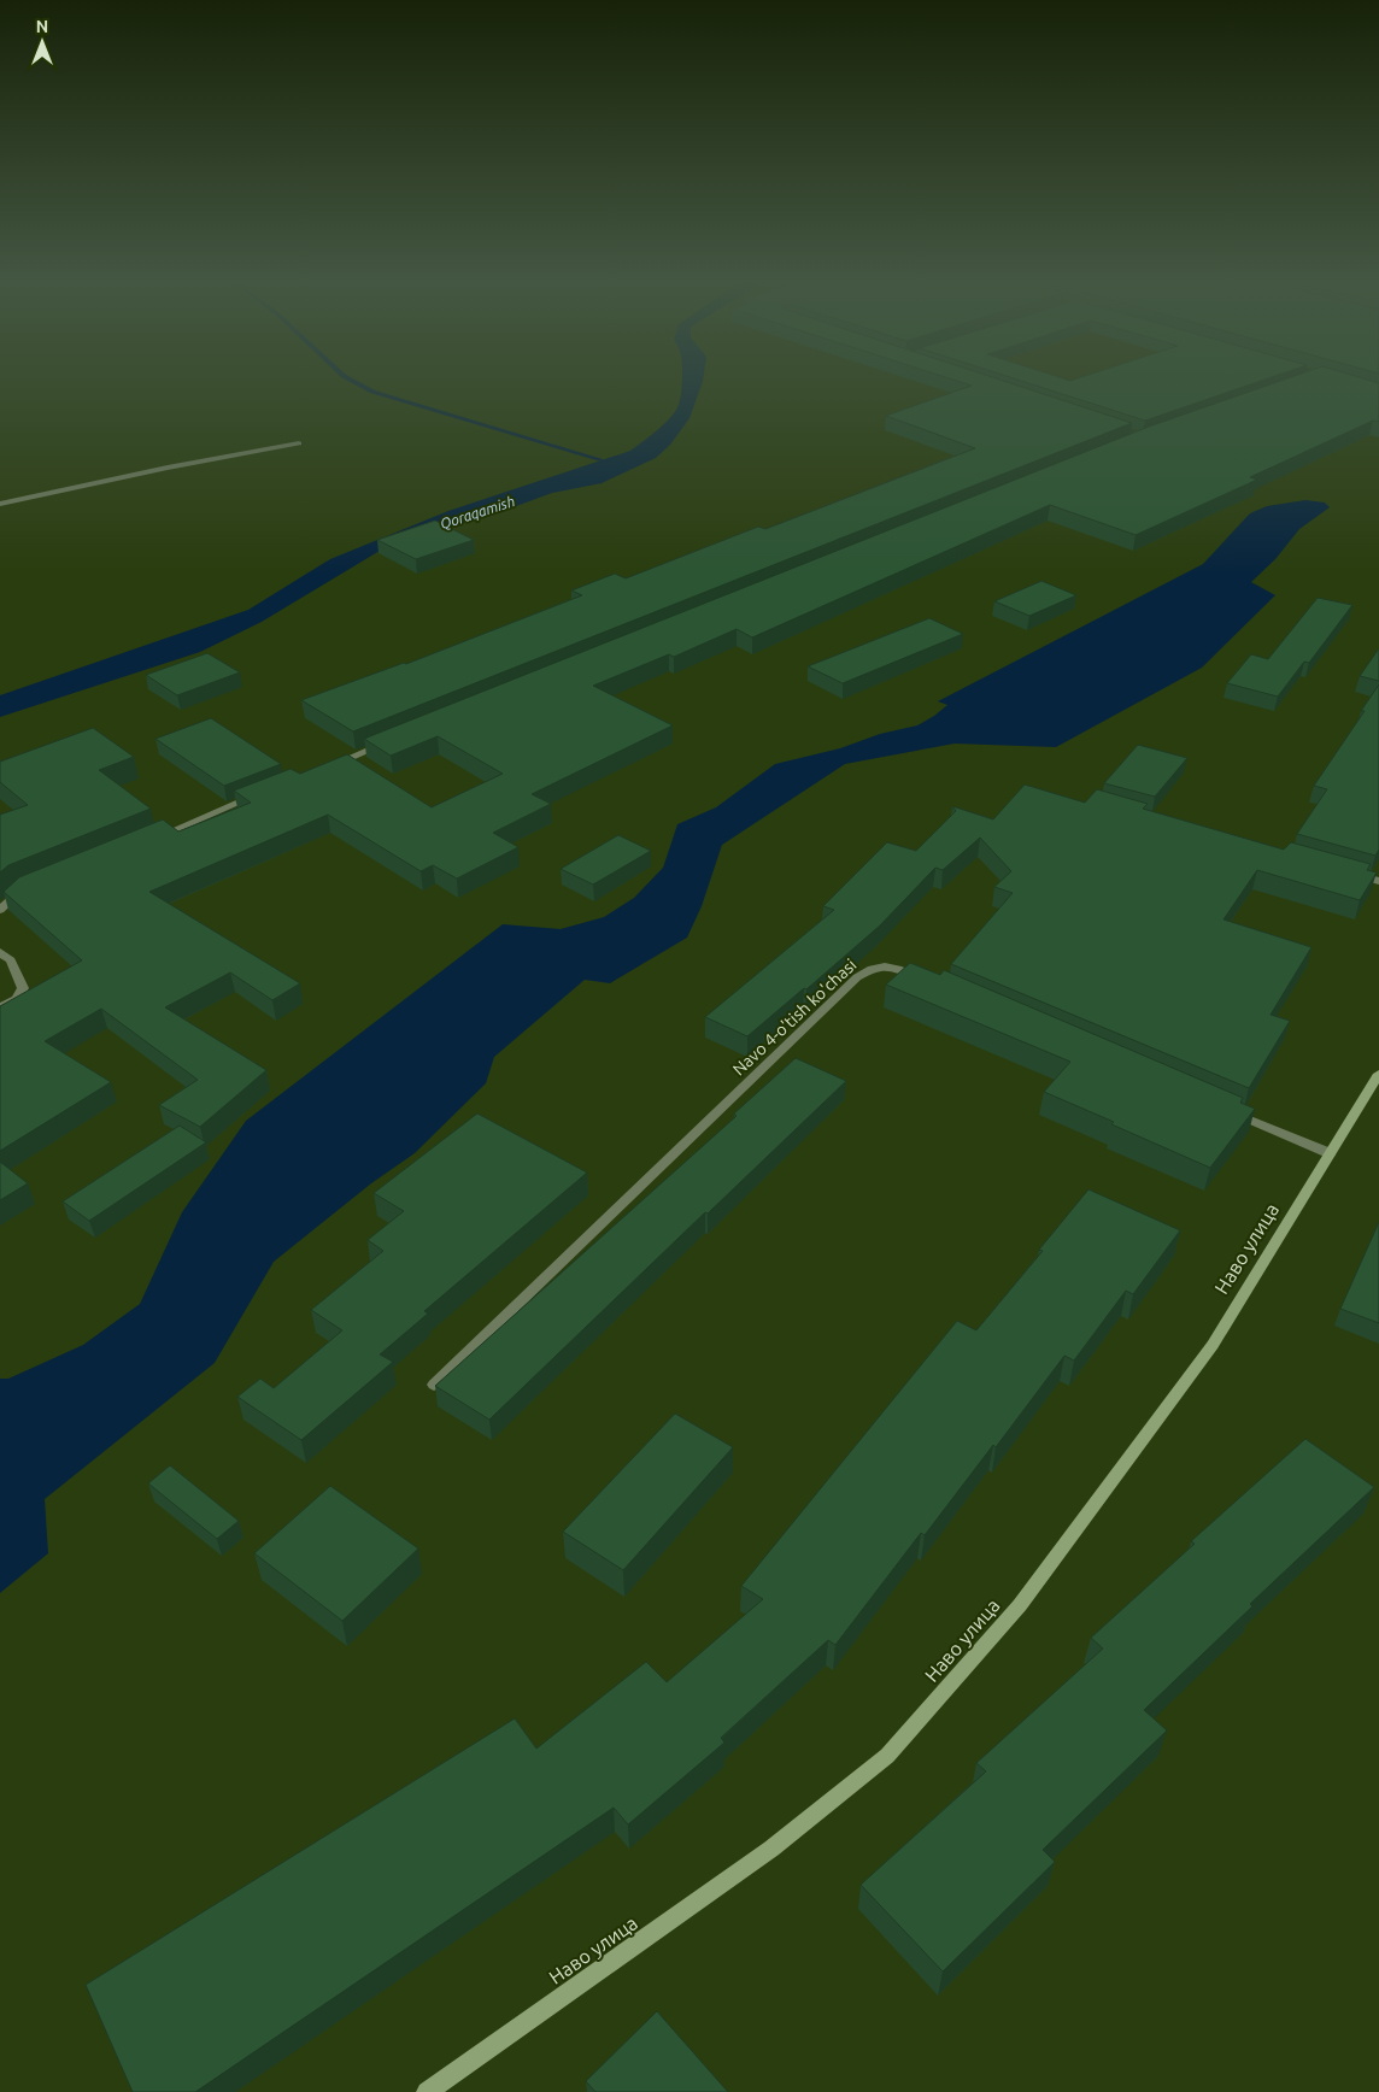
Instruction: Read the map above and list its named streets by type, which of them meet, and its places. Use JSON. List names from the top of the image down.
{
  "streets": {
    "street": ["Navo 4-o'tish ko'chasi", "Наво улица"]
  },
  "water": ["Qoraqamish"],
  "north": "top"
}
